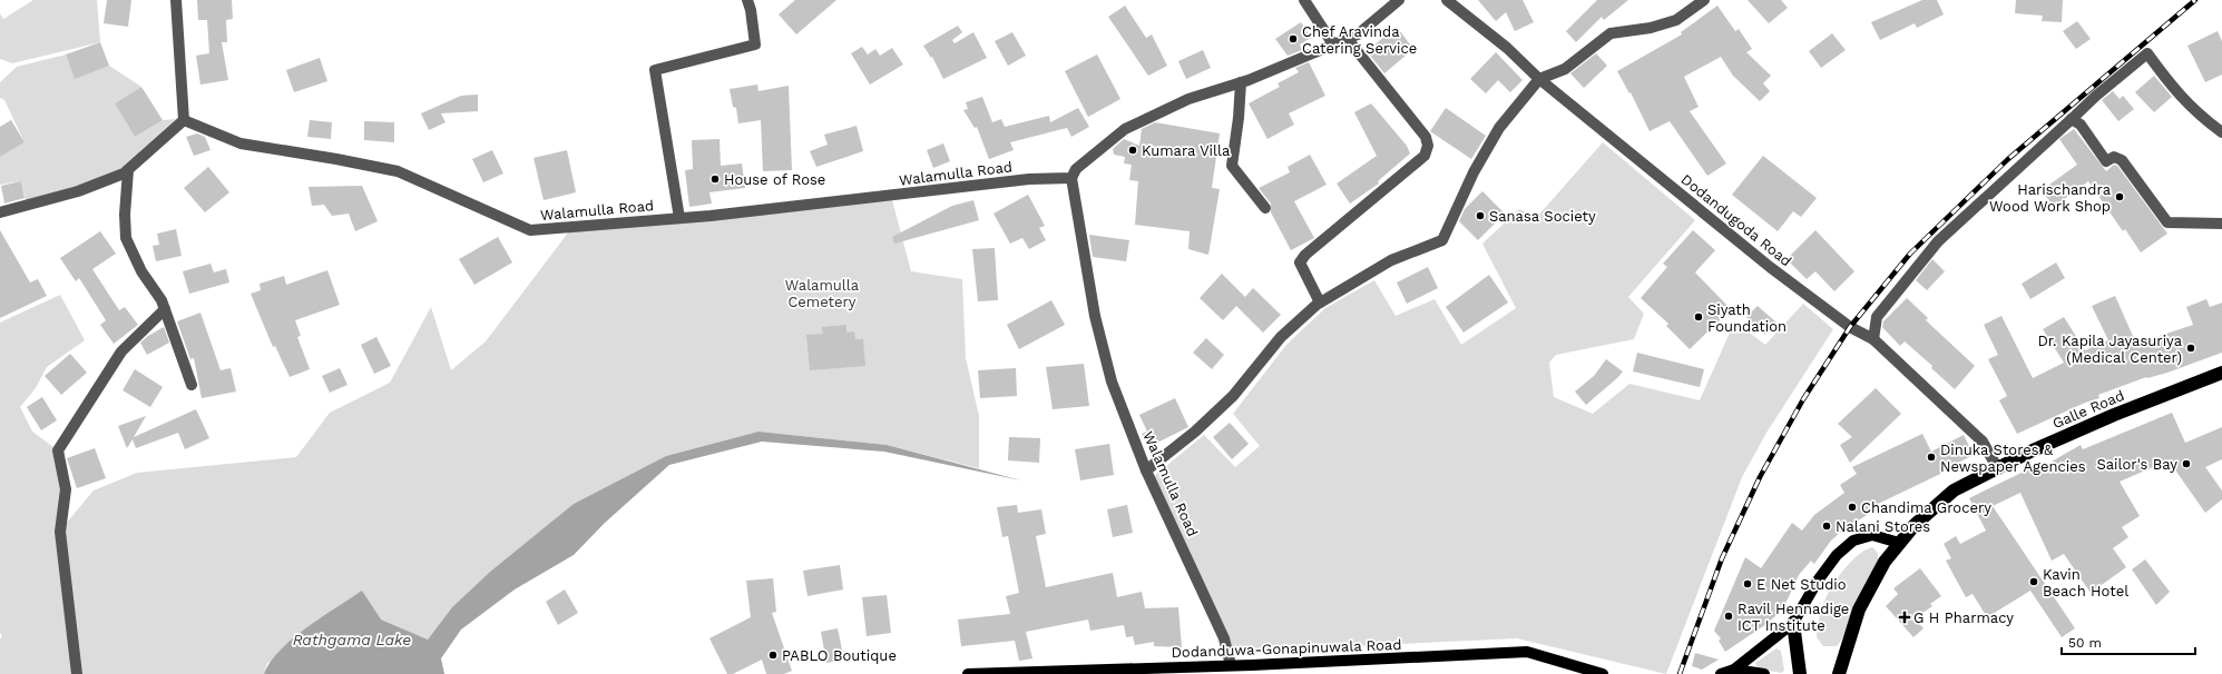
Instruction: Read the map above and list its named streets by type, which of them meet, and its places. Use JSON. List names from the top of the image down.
{
  "streets": {
    "highway": ["Galle Road"],
    "main road": ["Dodanduwa-Gonapinuwala Road"],
    "street": ["Walamulla Road", "Dodandugoda Road"]
  },
  "crossings": [
    ["Walamulla Road", "Dodanduwa-Gonapinuwala Road"],
    ["Dodandugoda Road", "Galle Road"]
  ],
  "water": ["Rathgama Lake"],
  "parks": ["Walamulla Cemetery"],
  "places": {
    "other": [
      "Chef Aravinda Catering Service",
      "Kumara Villa",
      "House of Rose",
      "Harischandra Wood Work Shop",
      "Sanasa Society",
      "Siyath Foundation",
      "Dr. Kapila Jayasuriya (Medical Center)",
      "Dinuka Stores & Newspaper Agencies",
      "Sailor's Bay",
      "Chandima Grocery",
      "Nalani Stores",
      "Kavin Beach Hotel",
      "E Net Studio",
      "Ravil Hennadige ICT Institute",
      "PABLO Boutique"
    ],
    "health": ["G H Pharmacy"]
  },
  "scale_bar": "50 m"
}
